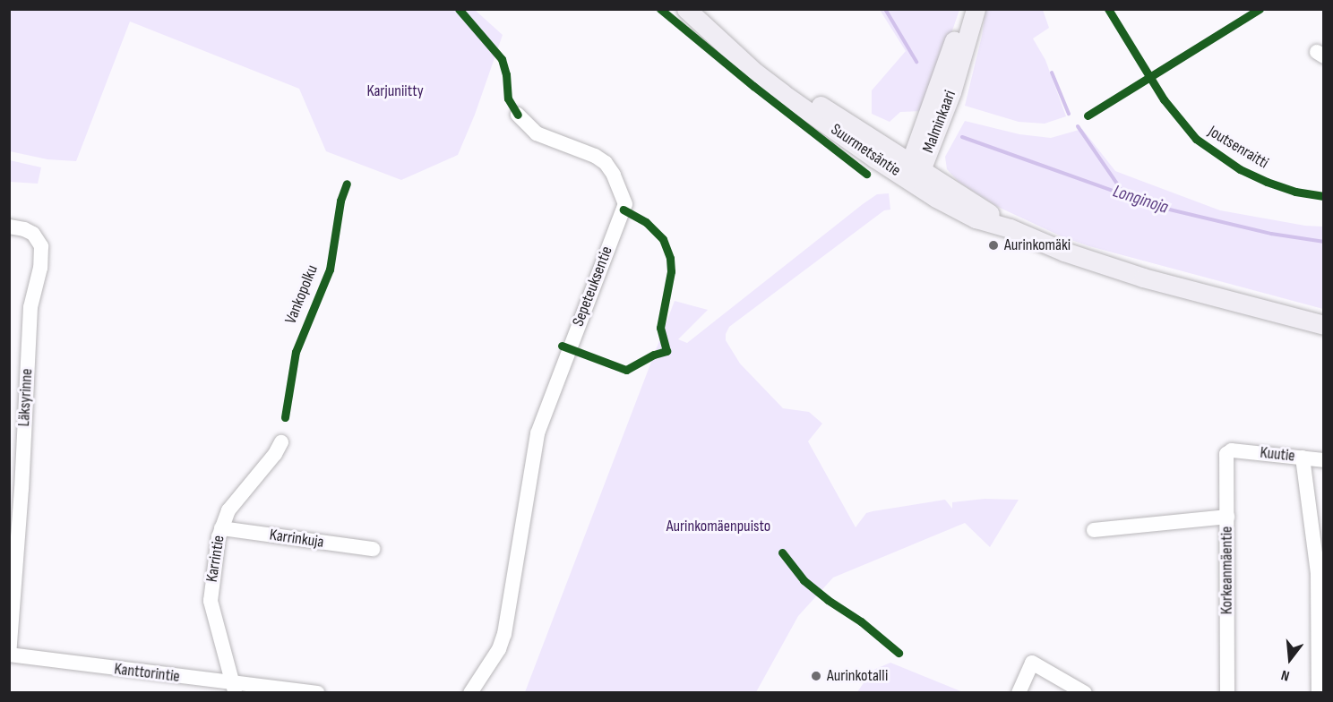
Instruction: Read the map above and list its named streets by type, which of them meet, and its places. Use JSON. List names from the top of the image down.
{
  "streets": {
    "main road": ["Malminkaari", "Suurmetsäntie"],
    "street": [
      "Sepeteuksentie",
      "Läksyrinne",
      "Kuutie",
      "Karrinkuja",
      "Karrintie",
      "Korkeanmäentie",
      "Kanttorintie"
    ],
    "cycle path": ["Joutsenraitti", "Vankopolku"]
  },
  "crossings": [
    ["Malminkaari", "Suurmetsäntie"],
    ["Läksyrinne", "Kanttorintie"],
    ["Kuutie", "Korkeanmäentie"],
    ["Karrinkuja", "Karrintie"],
    ["Karrintie", "Kanttorintie"]
  ],
  "water": ["Longinoja"],
  "parks": ["Karjuniitty", "Aurinkomäenpuisto"],
  "places": ["Aurinkomäki", "Aurinkotalli"],
  "north": "bottom"
}
